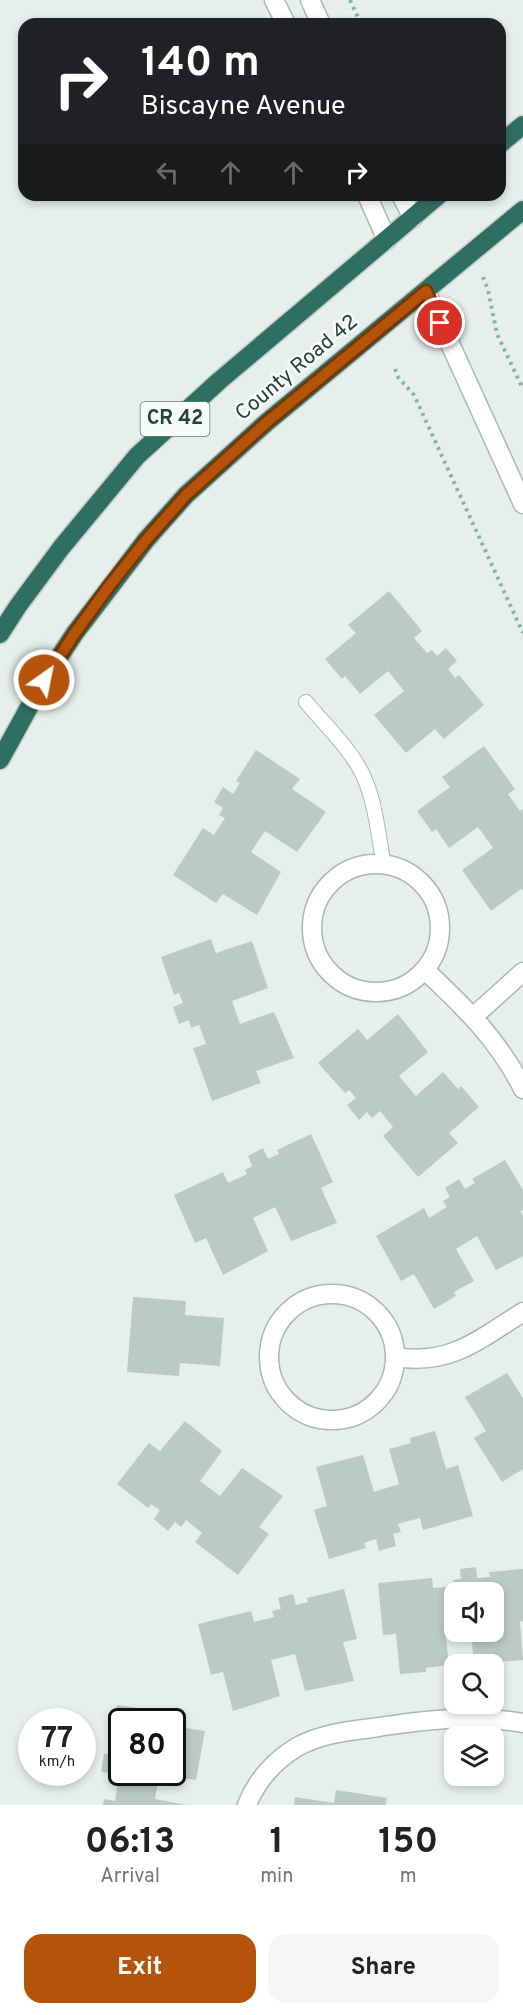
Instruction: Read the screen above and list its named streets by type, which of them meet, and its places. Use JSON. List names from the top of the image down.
{
  "streets": {
    "highway": ["County Road 42", "CR 42"]
  },
  "page": {
    "turn": ["140 m", "Biscayne Avenue"],
    "speed": "77 km/h",
    "limit": "80",
    "eta": [
      "06:13",
      "Arrival",
      "1",
      "min",
      "150",
      "m"
    ],
    "buttons": ["Exit", "Share"]
  }
}
